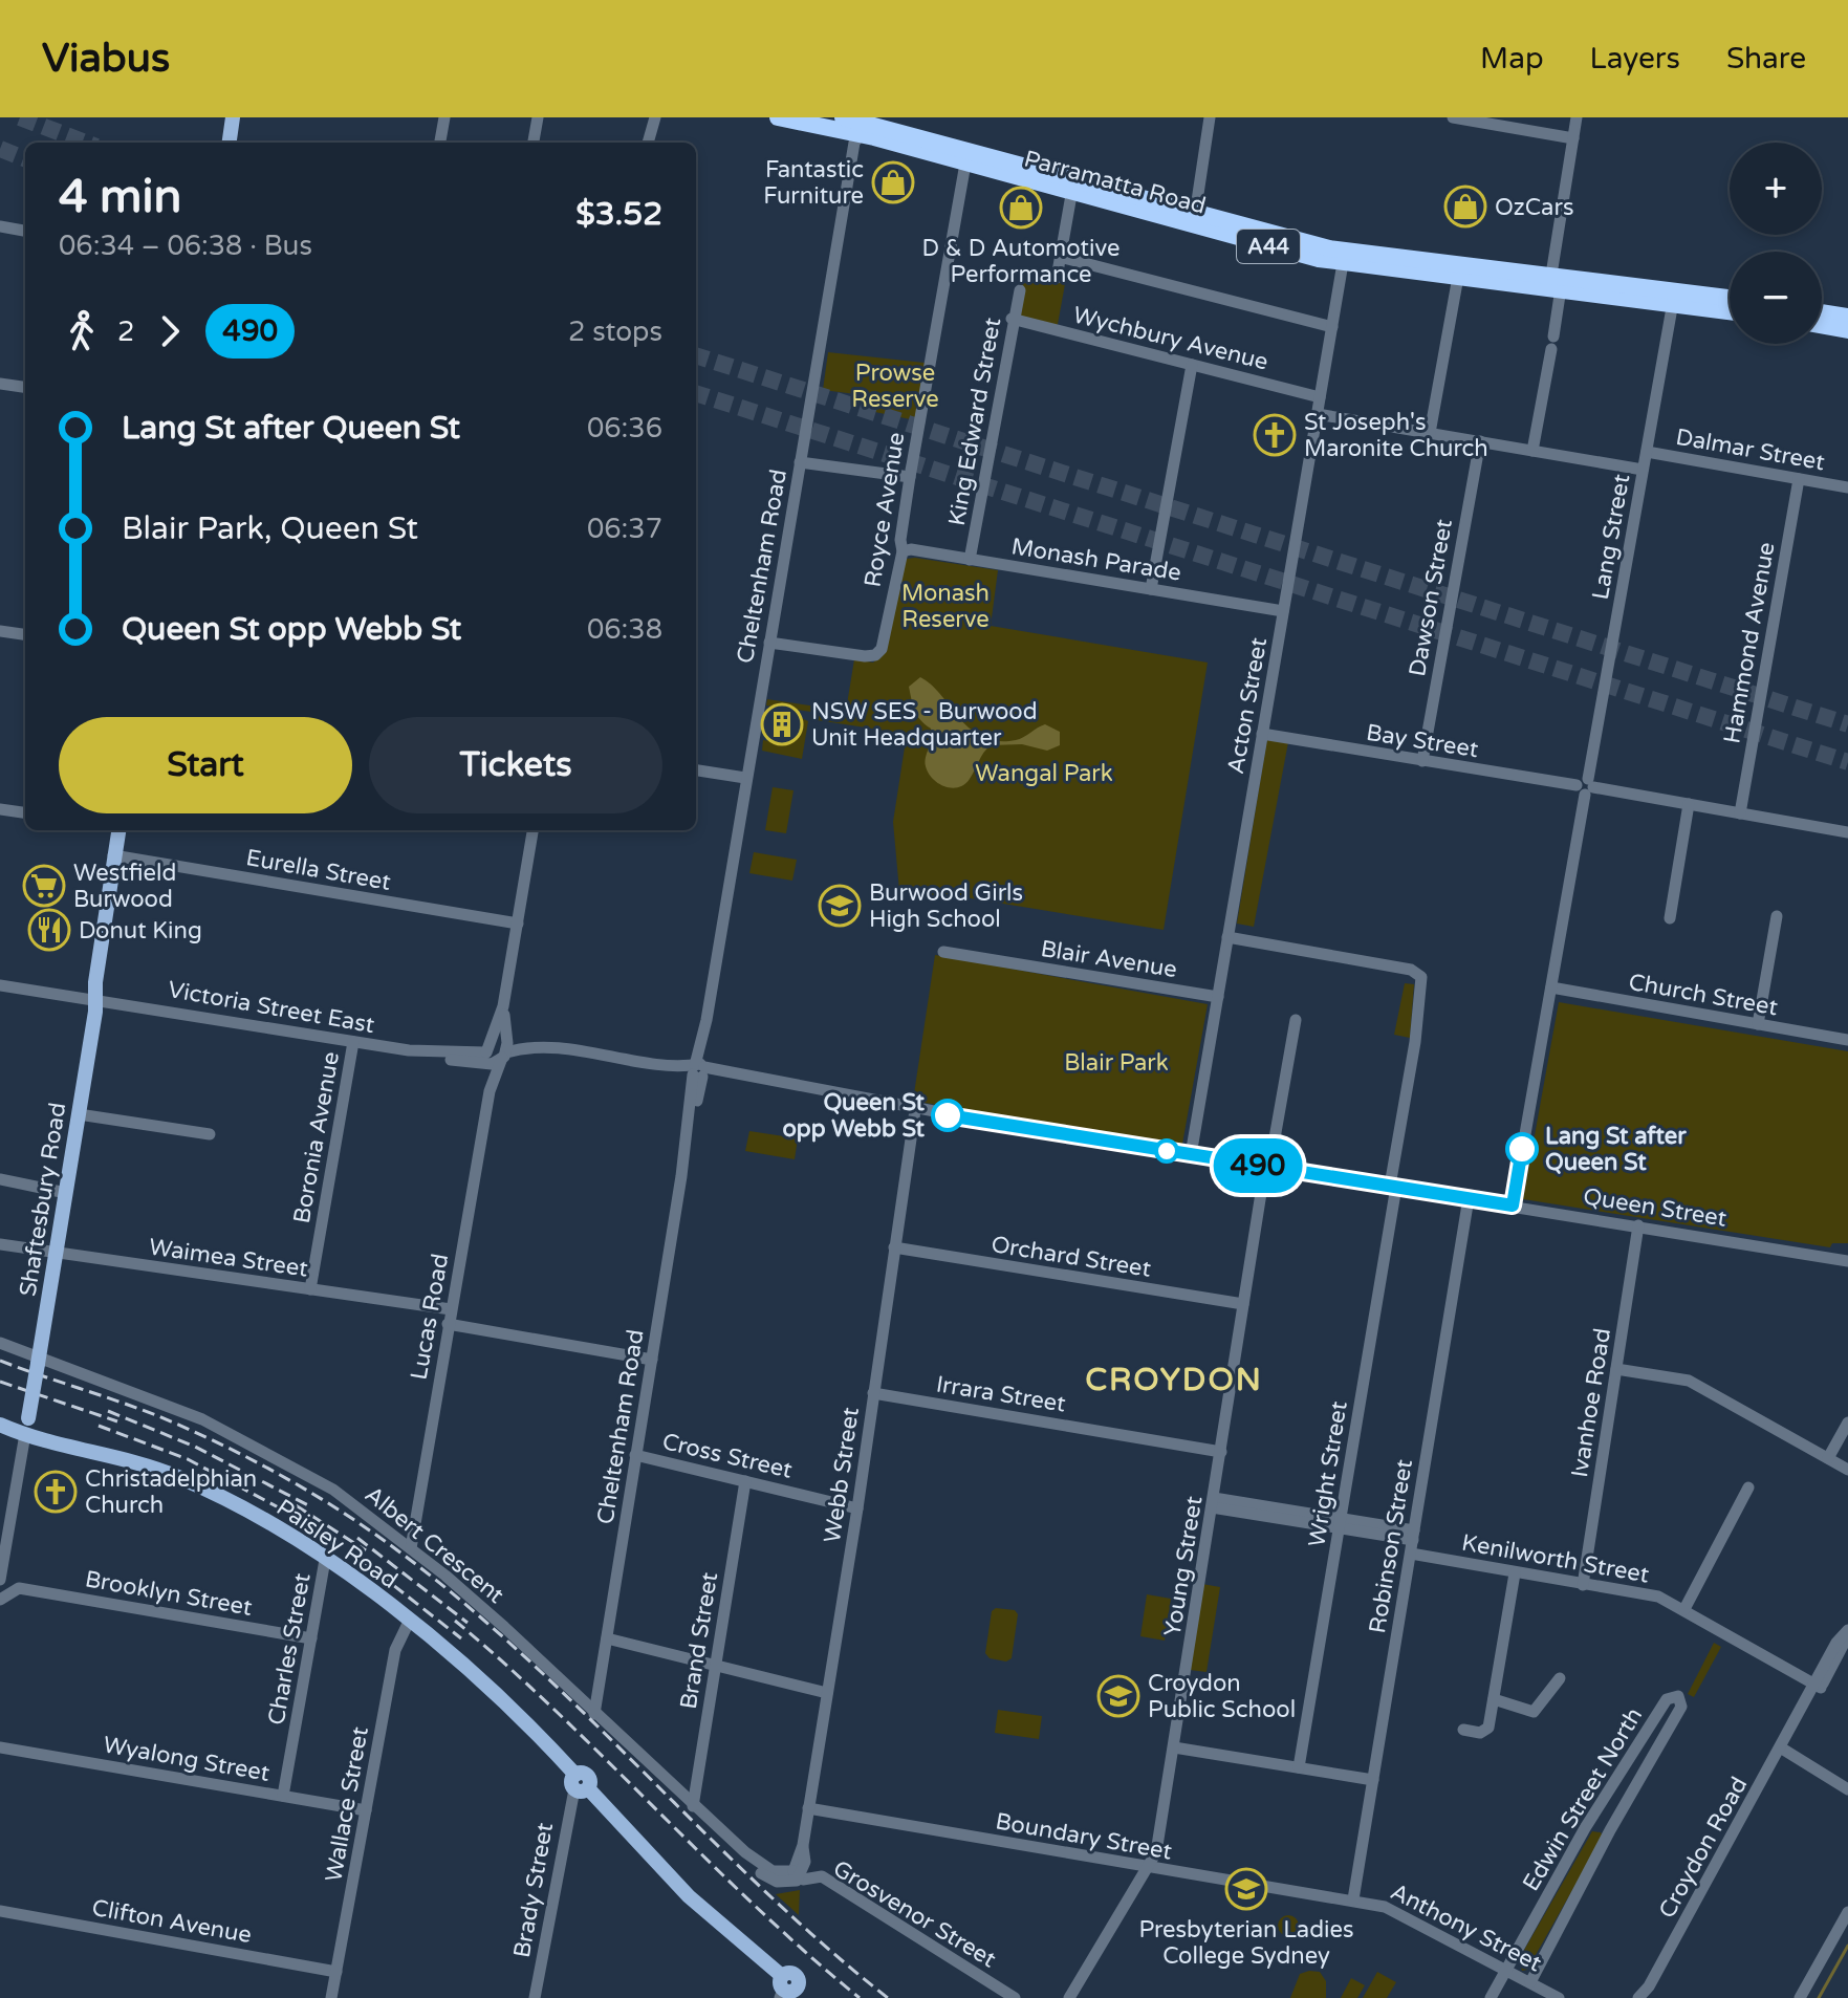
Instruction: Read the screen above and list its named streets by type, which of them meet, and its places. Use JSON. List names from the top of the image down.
{
  "streets": {
    "highway": ["Parramatta Road", "A44"],
    "main road": ["Shaftesbury Road", "Paisley Road"],
    "street": [
      "Wychbury Avenue",
      "King Edward Street",
      "Dalmar Street",
      "Royce Avenue",
      "Lang Street",
      "Monash Parade",
      "Cheltenham Road",
      "Dawson Street",
      "Hammond Avenue",
      "Acton Street",
      "Bay Street",
      "Eurella Street",
      "Blair Avenue",
      "Church Street",
      "Victoria Street East",
      "Boronia Avenue",
      "Queen Street",
      "Orchard Street",
      "Waimea Street",
      "Lucas Road",
      "Irrara Street",
      "Ivanhoe Road",
      "Cross Street",
      "Wright Street",
      "Webb Street",
      "Albert Crescent",
      "Robinson Street",
      "Kenilworth Street",
      "Young Street",
      "Brooklyn Street",
      "Brand Street",
      "Charles Street",
      "Wyalong Street",
      "Edwin Street North",
      "Wallace Street",
      "Boundary Street",
      "Croydon Road",
      "Brady Street",
      "Grosvenor Street",
      "Clifton Avenue",
      "Anthony Street"
    ]
  },
  "crossings": [
    ["Parramatta Road", "Royce Avenue"],
    ["Parramatta Road", "Lang Street"],
    ["Parramatta Road", "Cheltenham Road"],
    ["Parramatta Road", "Acton Street"],
    ["Wychbury Avenue", "King Edward Street"],
    ["Wychbury Avenue", "Acton Street"],
    ["King Edward Street", "Monash Parade"],
    ["Dalmar Street", "Lang Street"],
    ["Dalmar Street", "Hammond Avenue"],
    ["Royce Avenue", "Monash Parade"],
    ["Royce Avenue", "Cheltenham Road"],
    ["Lang Street", "Bay Street"],
    ["Lang Street", "Church Street"],
    ["Lang Street", "Queen Street"],
    ["Monash Parade", "Acton Street"],
    ["Cheltenham Road", "Queen Street"],
    ["Cheltenham Road", "Cross Street"],
    ["Cheltenham Road", "Albert Crescent"],
    ["Dawson Street", "Bay Street"],
    ["Hammond Avenue", "Bay Street"],
    ["Acton Street", "Bay Street"],
    ["Acton Street", "Blair Avenue"],
    ["Acton Street", "Queen Street"],
    ["Acton Street", "Wright Street"],
    ["Eurella Street", "Shaftesbury Road"],
    ["Eurella Street", "Lucas Road"],
    ["Victoria Street East", "Boronia Avenue"],
    ["Victoria Street East", "Shaftesbury Road"],
    ["Victoria Street East", "Queen Street"],
    ["Victoria Street East", "Lucas Road"],
    ["Boronia Avenue", "Waimea Street"],
    ["Shaftesbury Road", "Waimea Street"],
    ["Shaftesbury Road", "Paisley Road"],
    ["Shaftesbury Road", "Albert Crescent"],
    ["Queen Street", "Ivanhoe Road"],
    ["Queen Street", "Wright Street"],
    ["Queen Street", "Webb Street"],
    ["Queen Street", "Robinson Street"],
    ["Queen Street", "Young Street"],
    ["Orchard Street", "Webb Street"],
    ["Orchard Street", "Young Street"],
    ["Waimea Street", "Lucas Road"],
    ["Lucas Road", "Albert Crescent"],
    ["Irrara Street", "Webb Street"],
    ["Irrara Street", "Young Street"],
    ["Ivanhoe Road", "Kenilworth Street"],
    ["Cross Street", "Webb Street"],
    ["Cross Street", "Brand Street"],
    ["Webb Street", "Albert Crescent"],
    ["Webb Street", "Boundary Street"],
    ["Webb Street", "Grosvenor Street"],
    ["Paisley Road", "Charles Street"],
    ["Paisley Road", "Wallace Street"],
    ["Paisley Road", "Brady Street"],
    ["Albert Crescent", "Brand Street"],
    ["Albert Crescent", "Grosvenor Street"],
    ["Robinson Street", "Kenilworth Street"],
    ["Robinson Street", "Boundary Street"],
    ["Robinson Street", "Anthony Street"],
    ["Kenilworth Street", "Croydon Road"],
    ["Young Street", "Boundary Street"],
    ["Brooklyn Street", "Charles Street"],
    ["Charles Street", "Wyalong Street"],
    ["Wyalong Street", "Wallace Street"],
    ["Edwin Street North", "Anthony Street"],
    ["Wallace Street", "Clifton Avenue"],
    ["Boundary Street", "Anthony Street"]
  ],
  "districts": ["CROYDON"],
  "parks": [
    "Prowse Reserve",
    "Monash Reserve",
    "Wangal Park",
    "Blair Park"
  ],
  "places": {
    "shop": ["Fantastic Furniture", "OzCars", "D & D Automotive Performance"],
    "church": ["St Joseph's Maronite Church", "Christadelphian Church"],
    "building": ["NSW SES - Burwood Unit Headquarter"],
    "supermarket": ["Westfield Burwood"],
    "school or university": ["Burwood Girls High School", "Croydon Public School", "Presbyterian Ladies College Sydney"],
    "restaurant": ["Donut King"],
    "other": ["Queen St opp Webb St", "Lang St after Queen St"]
  },
  "lines": ["bus line 490"],
  "page": {
    "header": "Viabus",
    "nav": ["Map", "Layers", "Share"],
    "on_map": "490",
    "map_buttons": ["+", "−"],
    "heading": ["4 min", "06:34 – 06:38 · Bus", "$3.52"],
    "legs": ["2", "490", "2 stops"],
    "list": [
      {
        "name": "Lang St after Queen St",
        "value": "06:36"
      },
      {
        "name": "Blair Park, Queen St",
        "value": "06:37"
      },
      {
        "name": "Queen St opp Webb St",
        "value": "06:38"
      }
    ],
    "buttons": ["Start", "Tickets"]
  }
}
